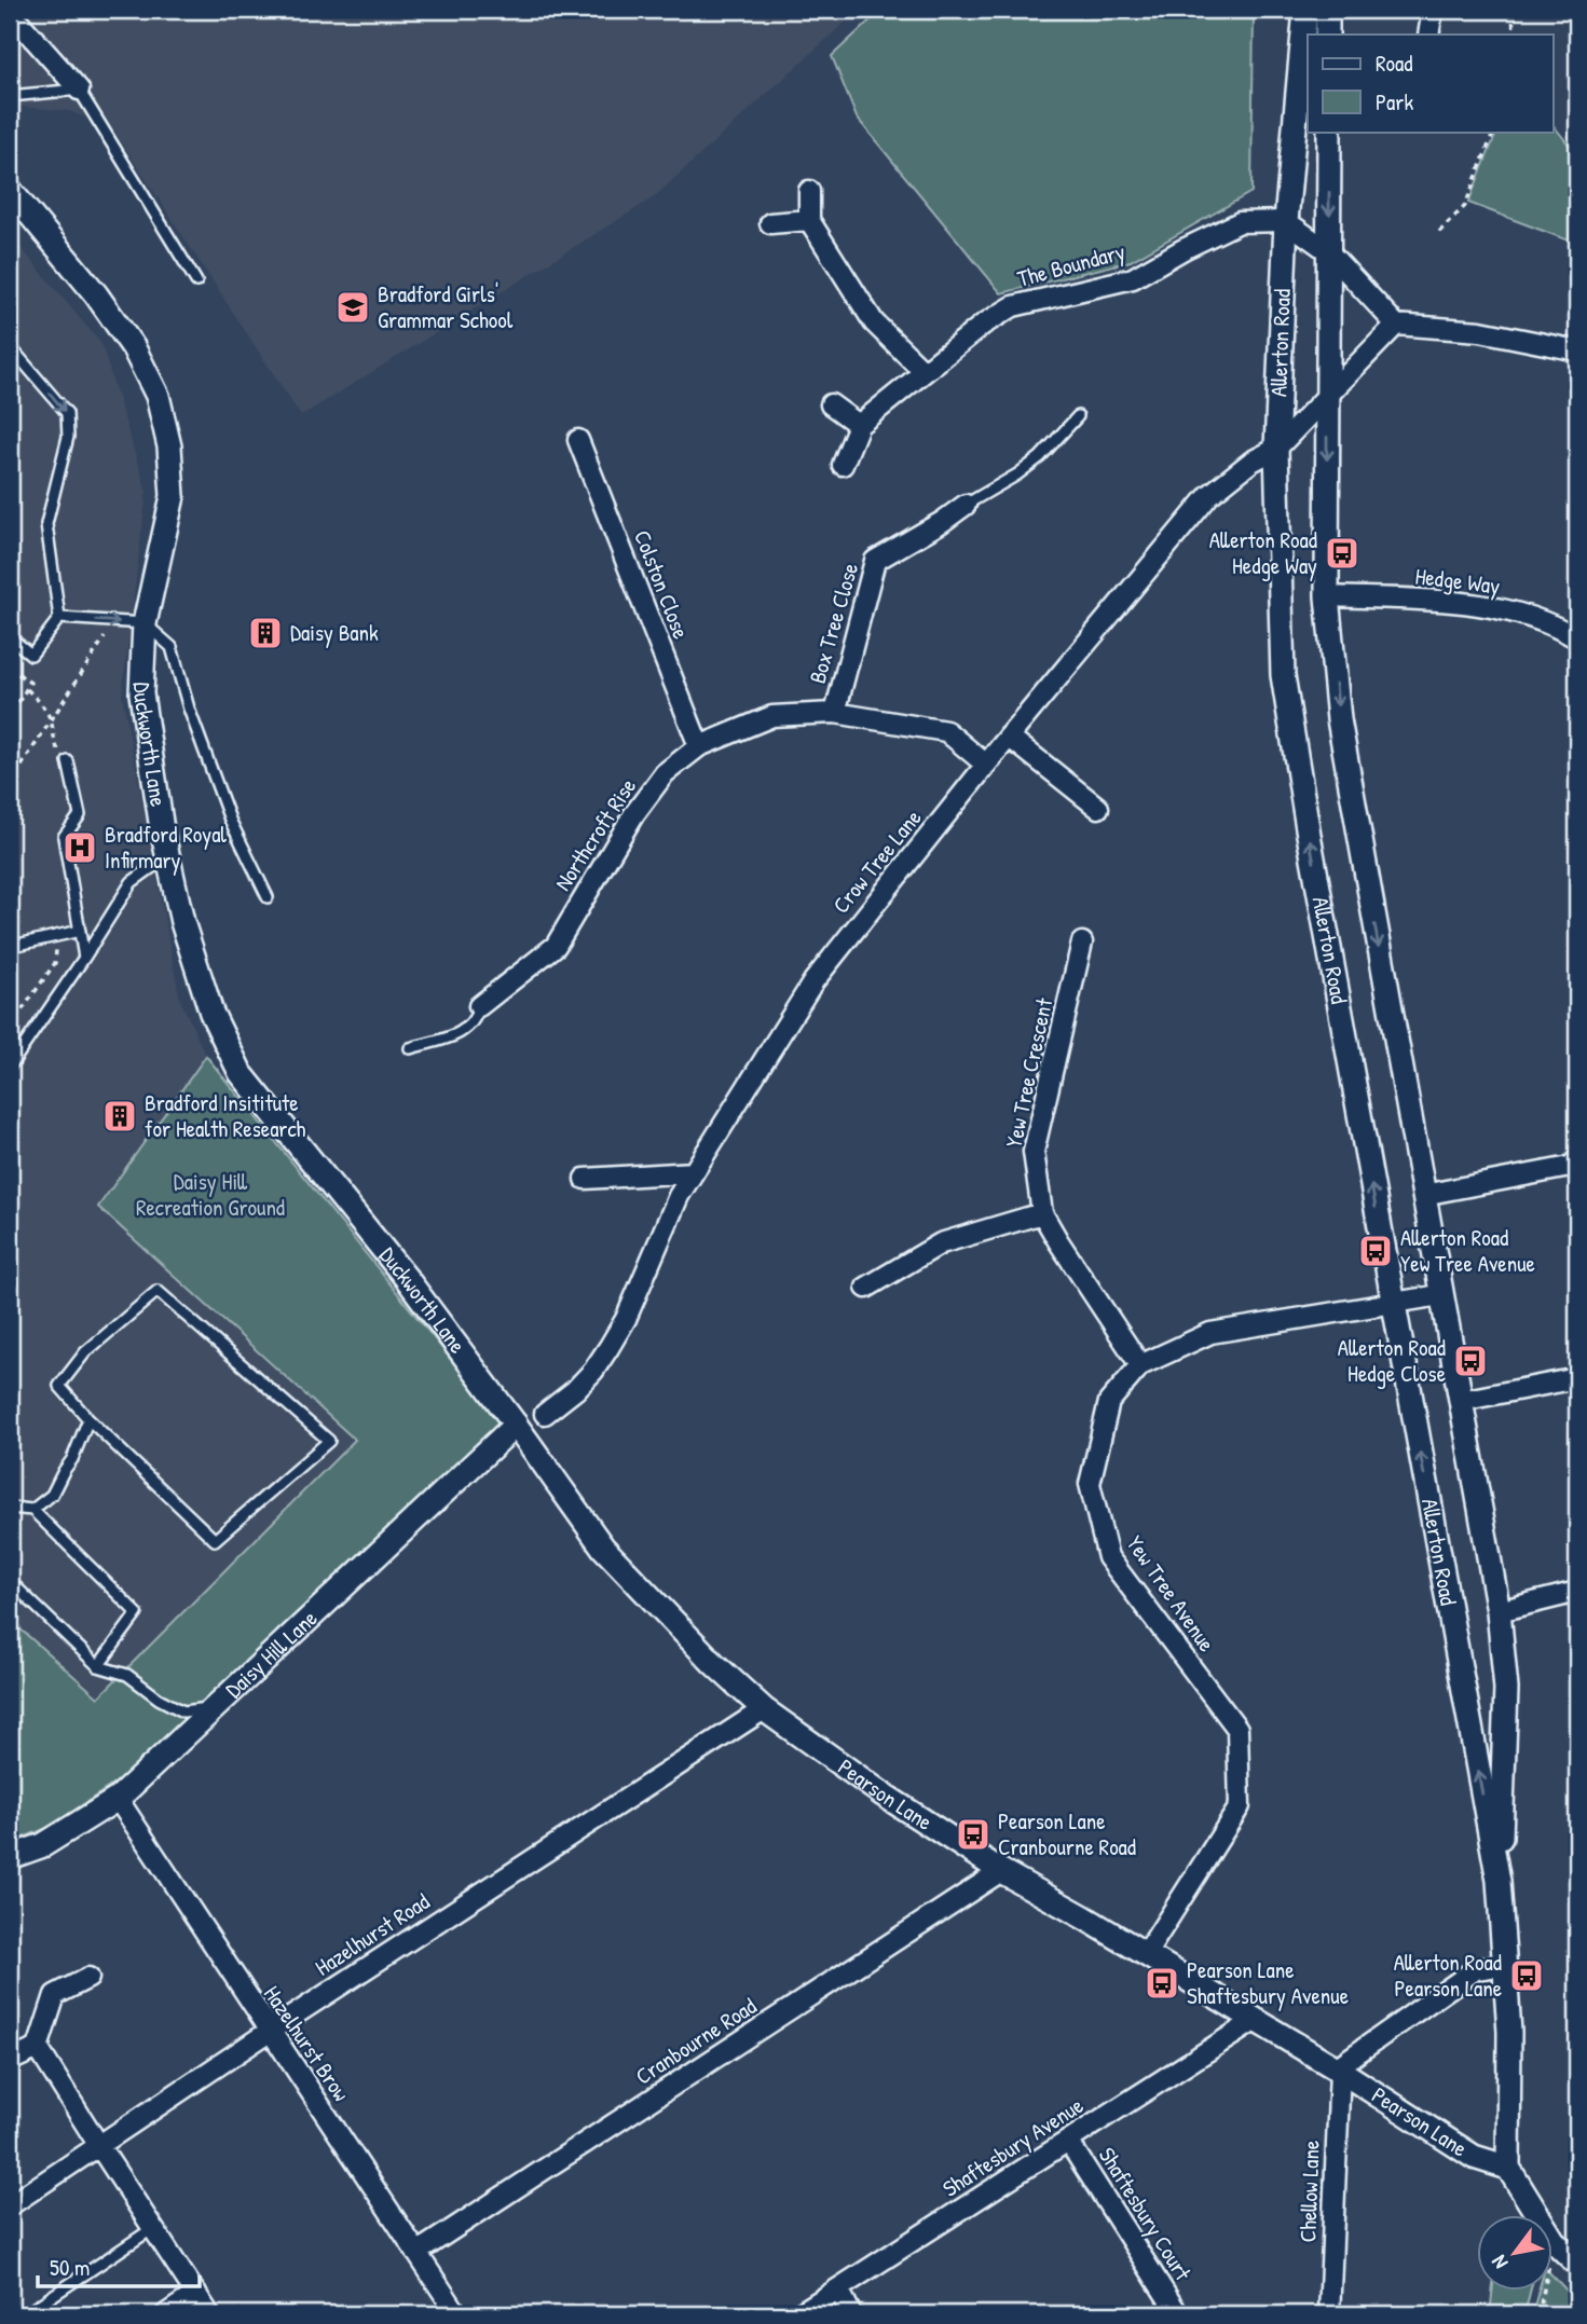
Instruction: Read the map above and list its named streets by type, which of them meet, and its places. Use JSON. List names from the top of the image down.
{
  "streets": {
    "street": [
      "The Boundary",
      "Allerton Road",
      "Hedge Way",
      "Colston Close",
      "Box Tree Close",
      "Duckworth Lane",
      "Northcroft Rise",
      "Crow Tree Lane",
      "Yew Tree Crescent",
      "Yew Tree Avenue",
      "Daisy Hill Lane",
      "Pearson Lane",
      "Hazelhurst Road",
      "Cranbourne Road",
      "Hazelhurst Brow",
      "Shaftesbury Avenue",
      "Chellow Lane",
      "Shaftesbury Court"
    ]
  },
  "crossings": [
    ["The Boundary", "Allerton Road"],
    ["Allerton Road", "Hedge Way"],
    ["Allerton Road", "Crow Tree Lane"],
    ["Allerton Road", "Yew Tree Avenue"],
    ["Allerton Road", "Pearson Lane"],
    ["Colston Close", "Northcroft Rise"],
    ["Box Tree Close", "Northcroft Rise"],
    ["Duckworth Lane", "Daisy Hill Lane"],
    ["Duckworth Lane", "Pearson Lane"],
    ["Northcroft Rise", "Crow Tree Lane"],
    ["Yew Tree Crescent", "Yew Tree Avenue"],
    ["Yew Tree Avenue", "Pearson Lane"],
    ["Daisy Hill Lane", "Pearson Lane"],
    ["Daisy Hill Lane", "Hazelhurst Brow"],
    ["Pearson Lane", "Hazelhurst Road"],
    ["Pearson Lane", "Cranbourne Road"],
    ["Pearson Lane", "Shaftesbury Avenue"],
    ["Pearson Lane", "Chellow Lane"],
    ["Hazelhurst Road", "Hazelhurst Brow"],
    ["Cranbourne Road", "Hazelhurst Brow"],
    ["Shaftesbury Avenue", "Shaftesbury Court"]
  ],
  "parks": ["Daisy Hill Recreation Ground"],
  "places": {
    "school or university": ["Bradford Girls' Grammar School"],
    "bus stop": [
      "Allerton Road Hedge Way",
      "Allerton Road Yew Tree Avenue",
      "Allerton Road Hedge Close",
      "Pearson Lane Cranbourne Road",
      "Allerton Road Pearson Lane",
      "Pearson Lane Shaftesbury Avenue"
    ],
    "building": ["Daisy Bank", "Bradford Insititute for Health Research"],
    "hospital": ["Bradford Royal Infirmary"]
  },
  "legend": ["Road", "Park"],
  "scale_bar": "50 m",
  "north": "bottom left"
}
